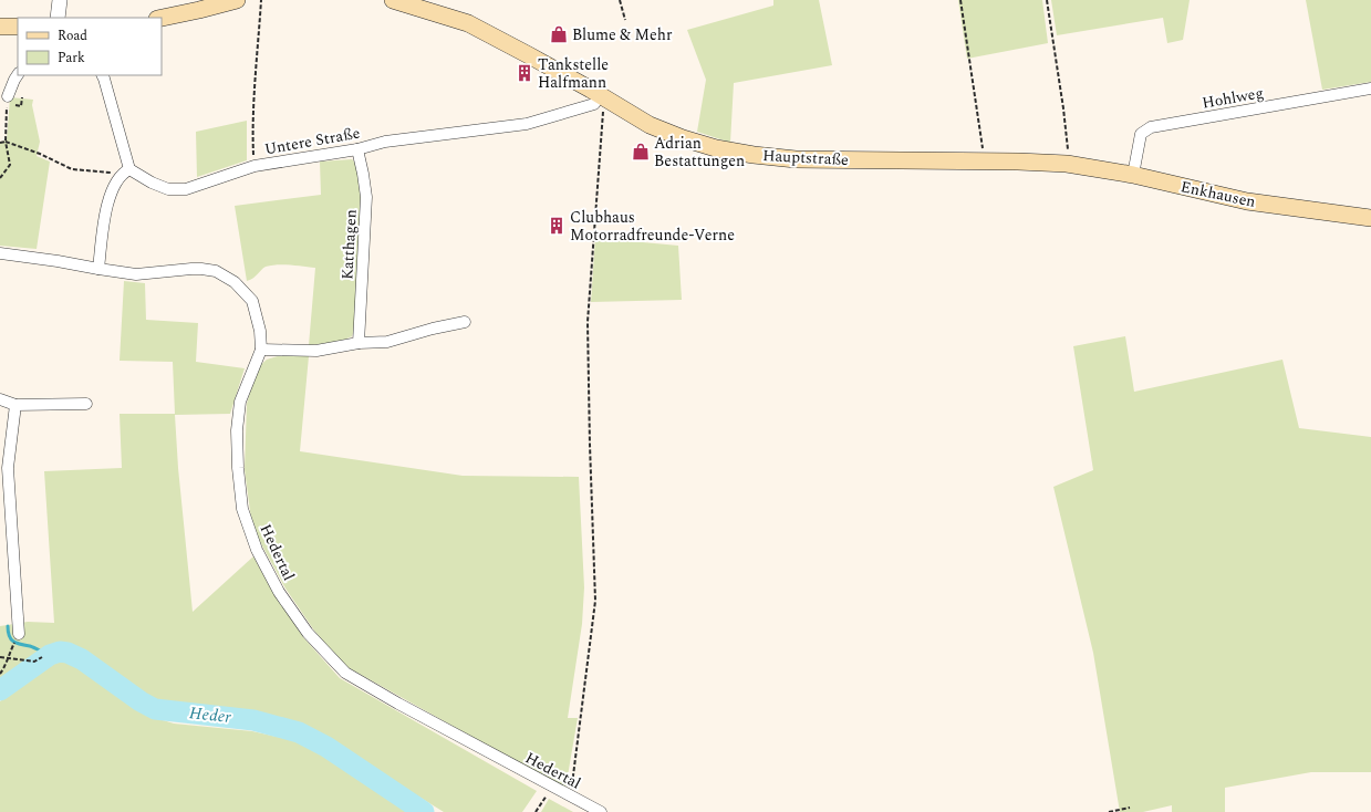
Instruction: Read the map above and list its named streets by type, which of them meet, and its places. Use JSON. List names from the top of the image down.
{
  "streets": {
    "main road": ["Hauptstraße", "Enkhausen"],
    "street": [
      "Hohlweg",
      "Untere Straße",
      "Katthagen",
      "Hedertal"
    ]
  },
  "crossings": [
    ["Hohlweg", "Enkhausen"],
    ["Untere Straße", "Hauptstraße"],
    ["Untere Straße", "Katthagen"],
    ["Hauptstraße", "Enkhausen"]
  ],
  "water": ["Heder"],
  "places": {
    "shop": ["Blume & Mehr", "Adrian Bestattungen"],
    "building": ["Tankstelle Halfmann", "Clubhaus Motorradfreunde-Verne"]
  },
  "legend": ["Road", "Park"]
}
